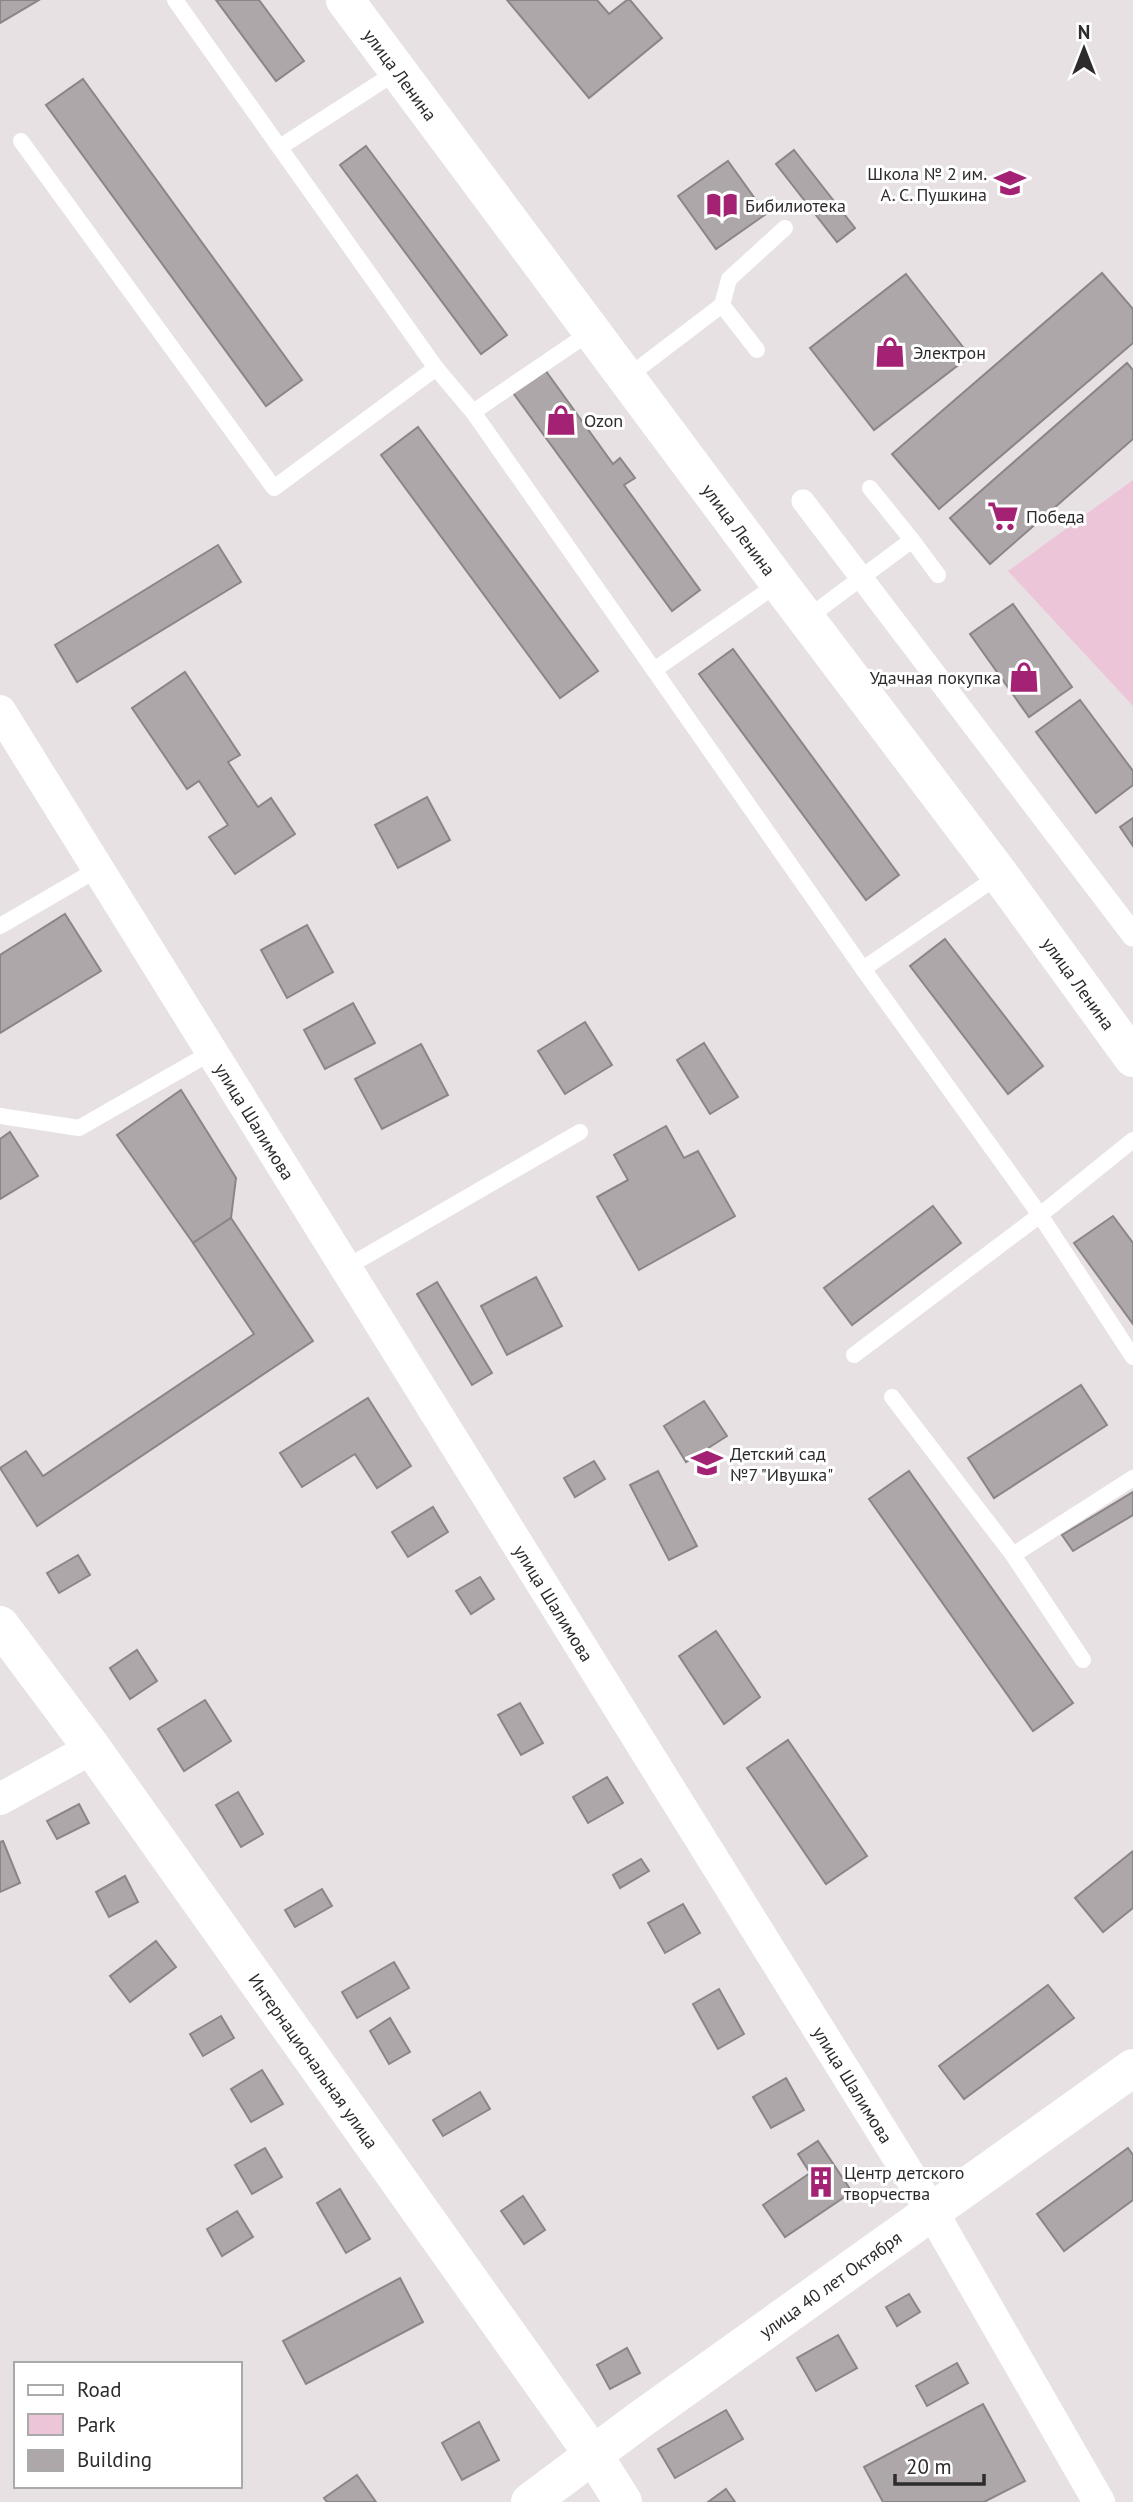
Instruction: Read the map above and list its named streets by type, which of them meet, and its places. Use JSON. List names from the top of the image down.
{
  "streets": {
    "street": [
      "улица Ленина",
      "улица Шалимова",
      "Интернациональная улица",
      "улица 40 лет Октября"
    ]
  },
  "crossings": [
    ["улица Шалимова", "улица 40 лет Октября"],
    ["Интернациональная улица", "улица 40 лет Октября"]
  ],
  "places": {
    "school or university": ["Школа № 2 им. А. С. Пушкина", "Детский сад №7 \"Ивушка\""],
    "library": ["Бибилиотека"],
    "shop": ["Электрон", "Ozon", "Удачная покупка"],
    "supermarket": ["Победа"],
    "building": ["Центр детского творчества"]
  },
  "legend": ["Road", "Park", "Building"],
  "scale_bar": "20 m",
  "north": "top"
}
